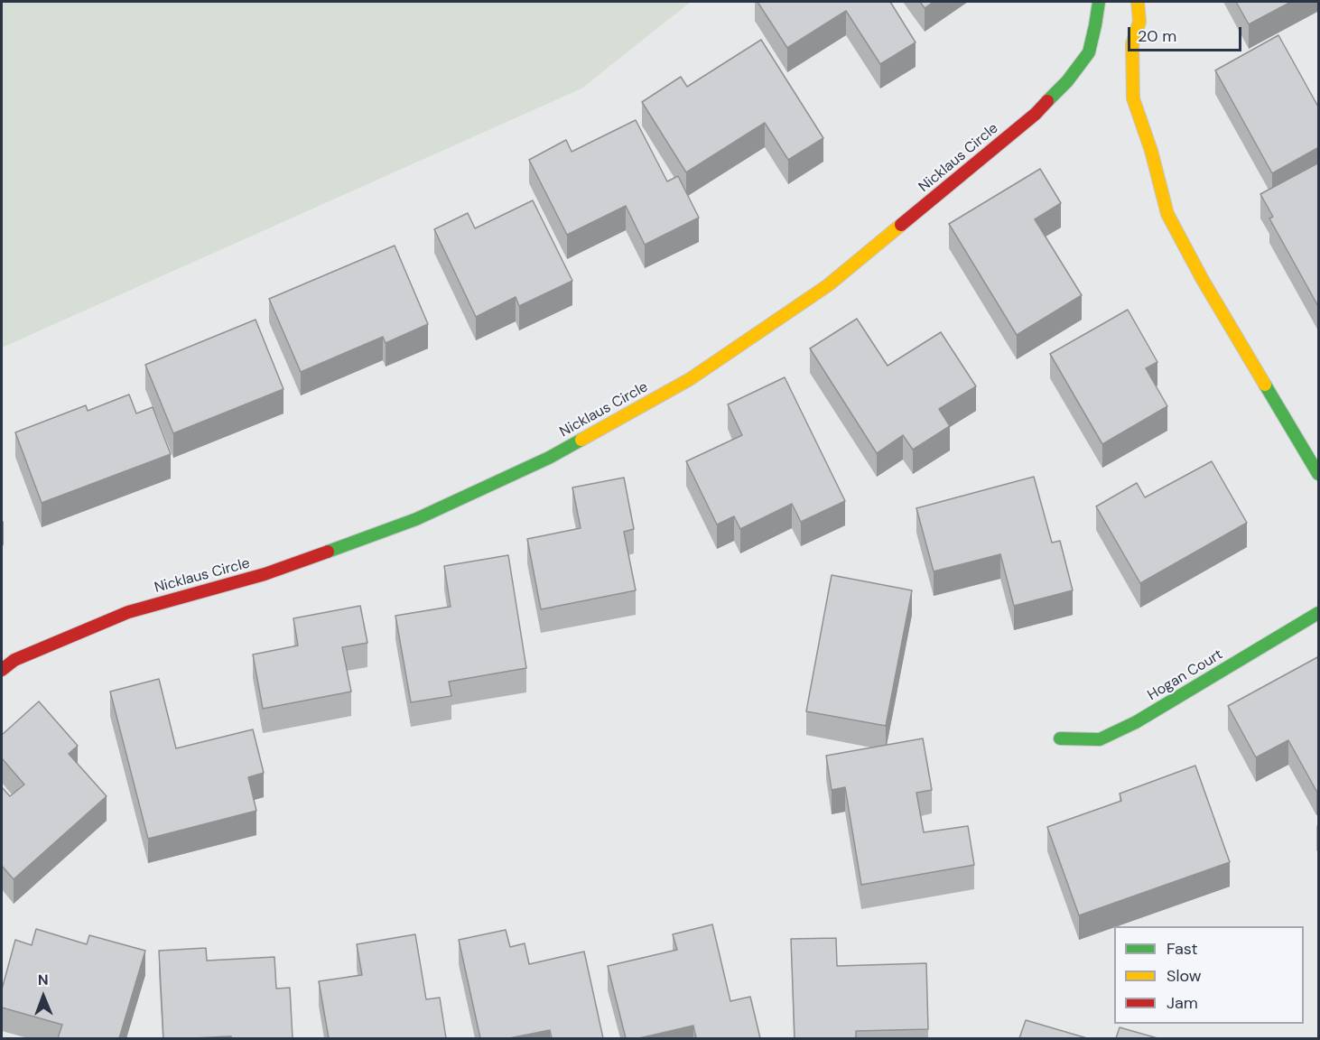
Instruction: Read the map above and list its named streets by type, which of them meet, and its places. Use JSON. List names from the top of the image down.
{
  "streets": {
    "street": ["Nicklaus Circle", "Hogan Court"]
  },
  "legend": ["Fast", "Slow", "Jam"],
  "scale_bar": "20 m",
  "north": "top"
}
